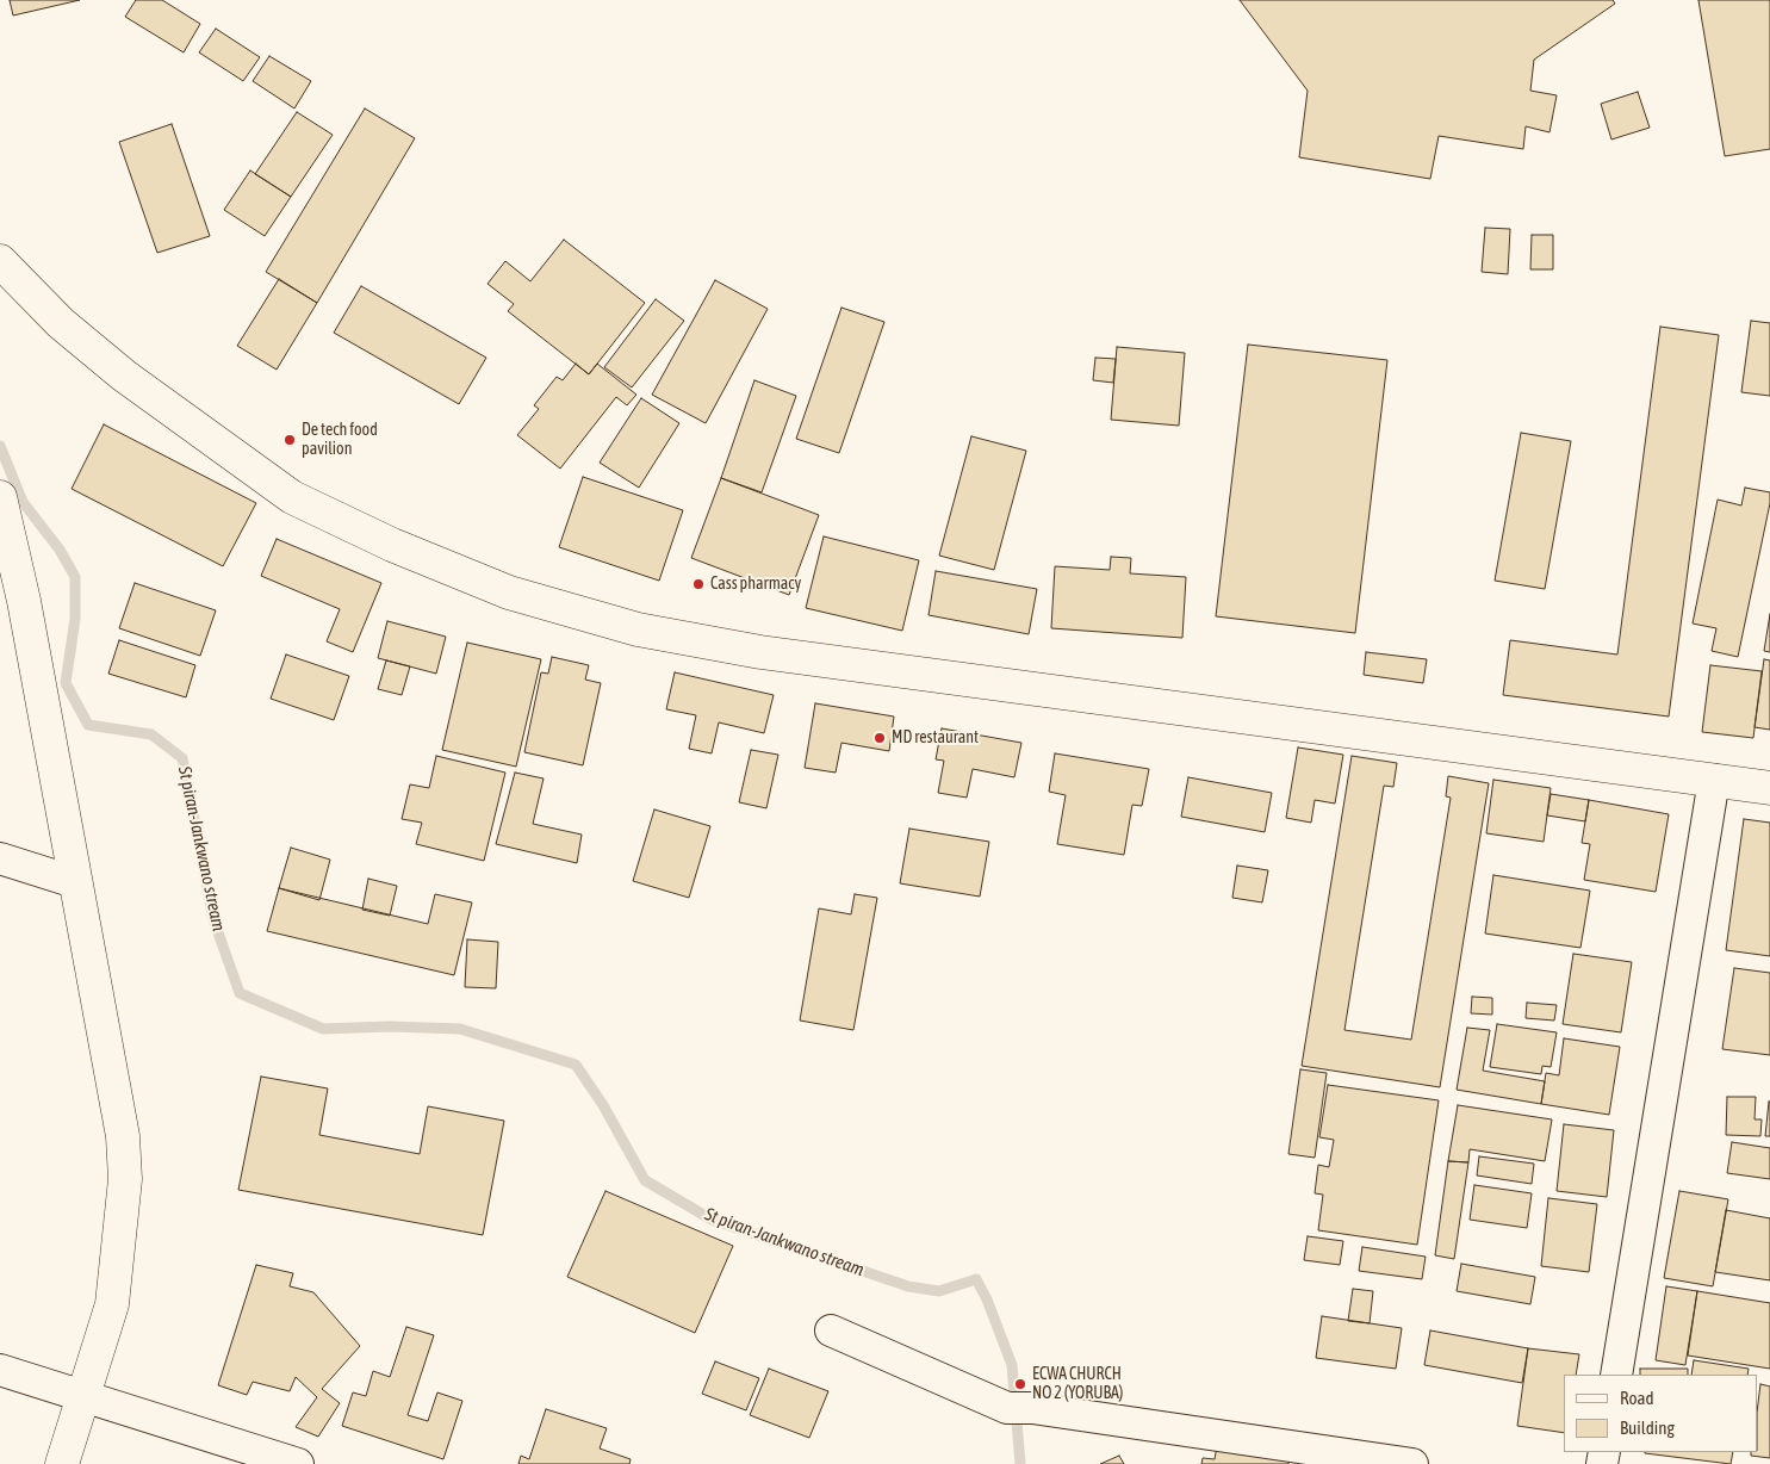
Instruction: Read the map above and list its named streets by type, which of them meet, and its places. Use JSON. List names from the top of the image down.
{
  "water": ["St piran-Jankwano stream"],
  "places": [
    "De tech food pavilion",
    "Cass pharmacy",
    "MD restaurant",
    "ECWA CHURCH NO 2 (YORUBA)"
  ],
  "legend": ["Road", "Building"]
}
